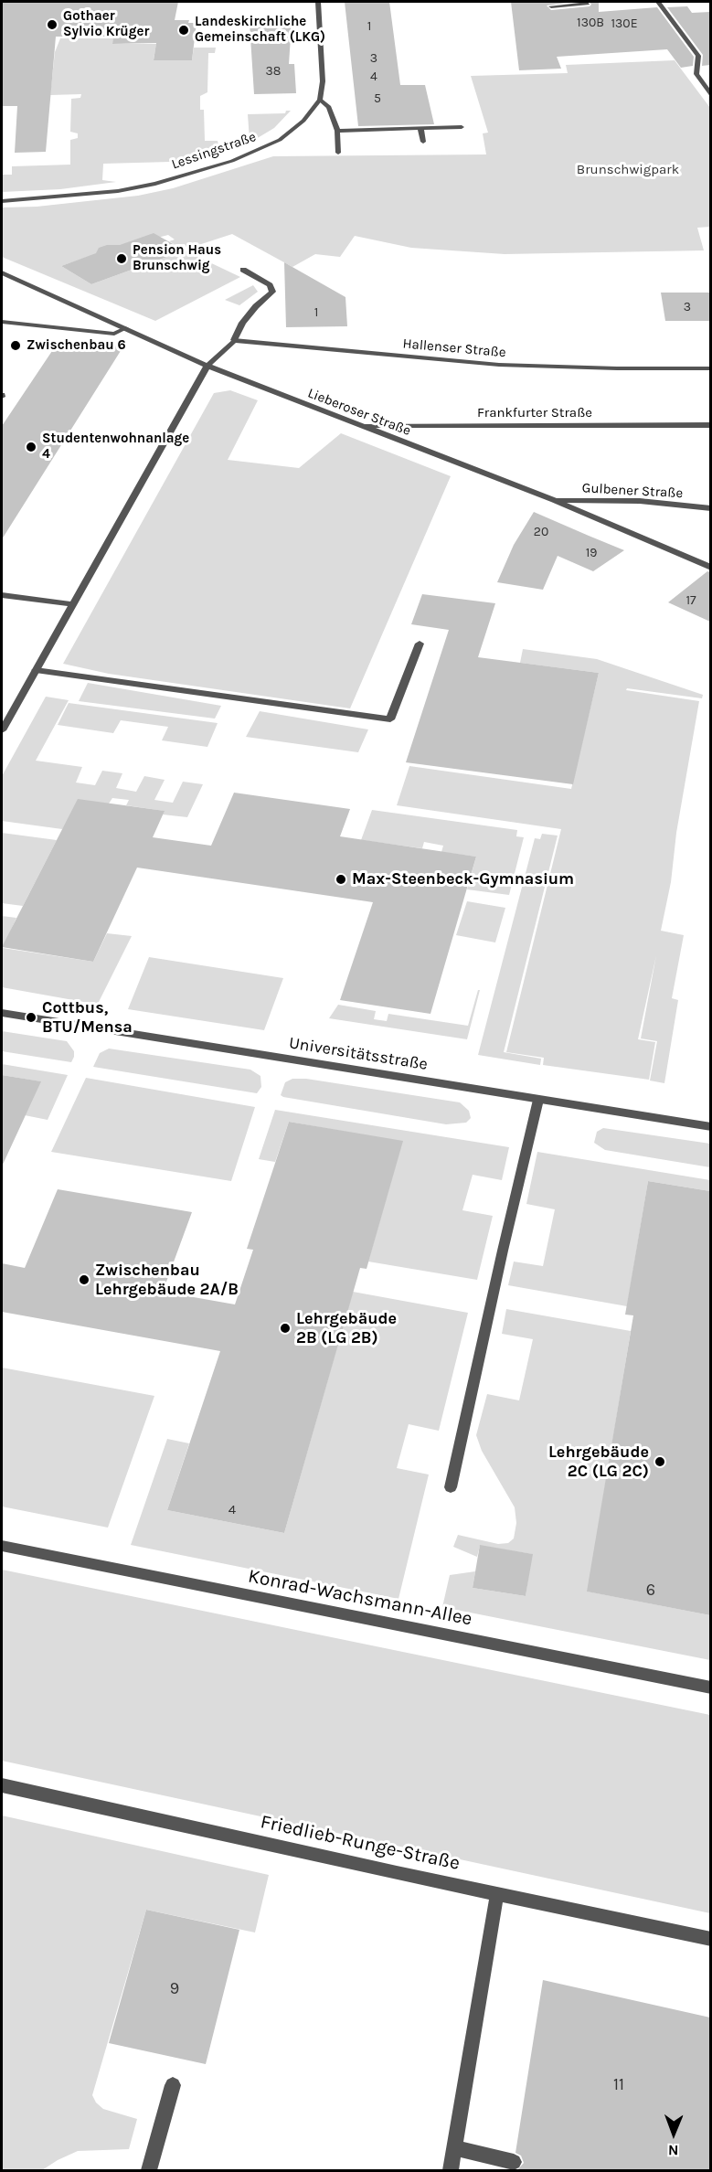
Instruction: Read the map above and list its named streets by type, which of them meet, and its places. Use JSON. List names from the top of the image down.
{
  "streets": {
    "street": [
      "Lessingstraße",
      "Hallenser Straße",
      "Lieberoser Straße",
      "Frankfurter Straße",
      "Gulbener Straße",
      "Universitätsstraße",
      "Konrad-Wachsmann-Allee",
      "Friedlieb-Runge-Straße"
    ]
  },
  "crossings": [
    ["Lieberoser Straße", "Frankfurter Straße"],
    ["Lieberoser Straße", "Gulbener Straße"]
  ],
  "parks": ["Brunschwigpark"],
  "places": [
    "Gothaer Sylvio Krüger",
    "Landeskirchliche Gemeinschaft (LKG)",
    "Pension Haus Brunschwig",
    "Zwischenbau 6",
    "Studentenwohnanlage 4",
    "Max-Steenbeck-Gymnasium",
    "Cottbus, BTU/Mensa",
    "Zwischenbau Lehrgebäude 2A/B",
    "Lehrgebäude 2B (LG 2B)",
    "Lehrgebäude 2C (LG 2C)"
  ],
  "house_numbers": [
    "130B",
    "130E",
    "1",
    "3",
    "38",
    "4",
    "5",
    "3",
    "1",
    "20",
    "19",
    "17",
    "4",
    "6",
    "9",
    "11"
  ],
  "north": "bottom"
}
